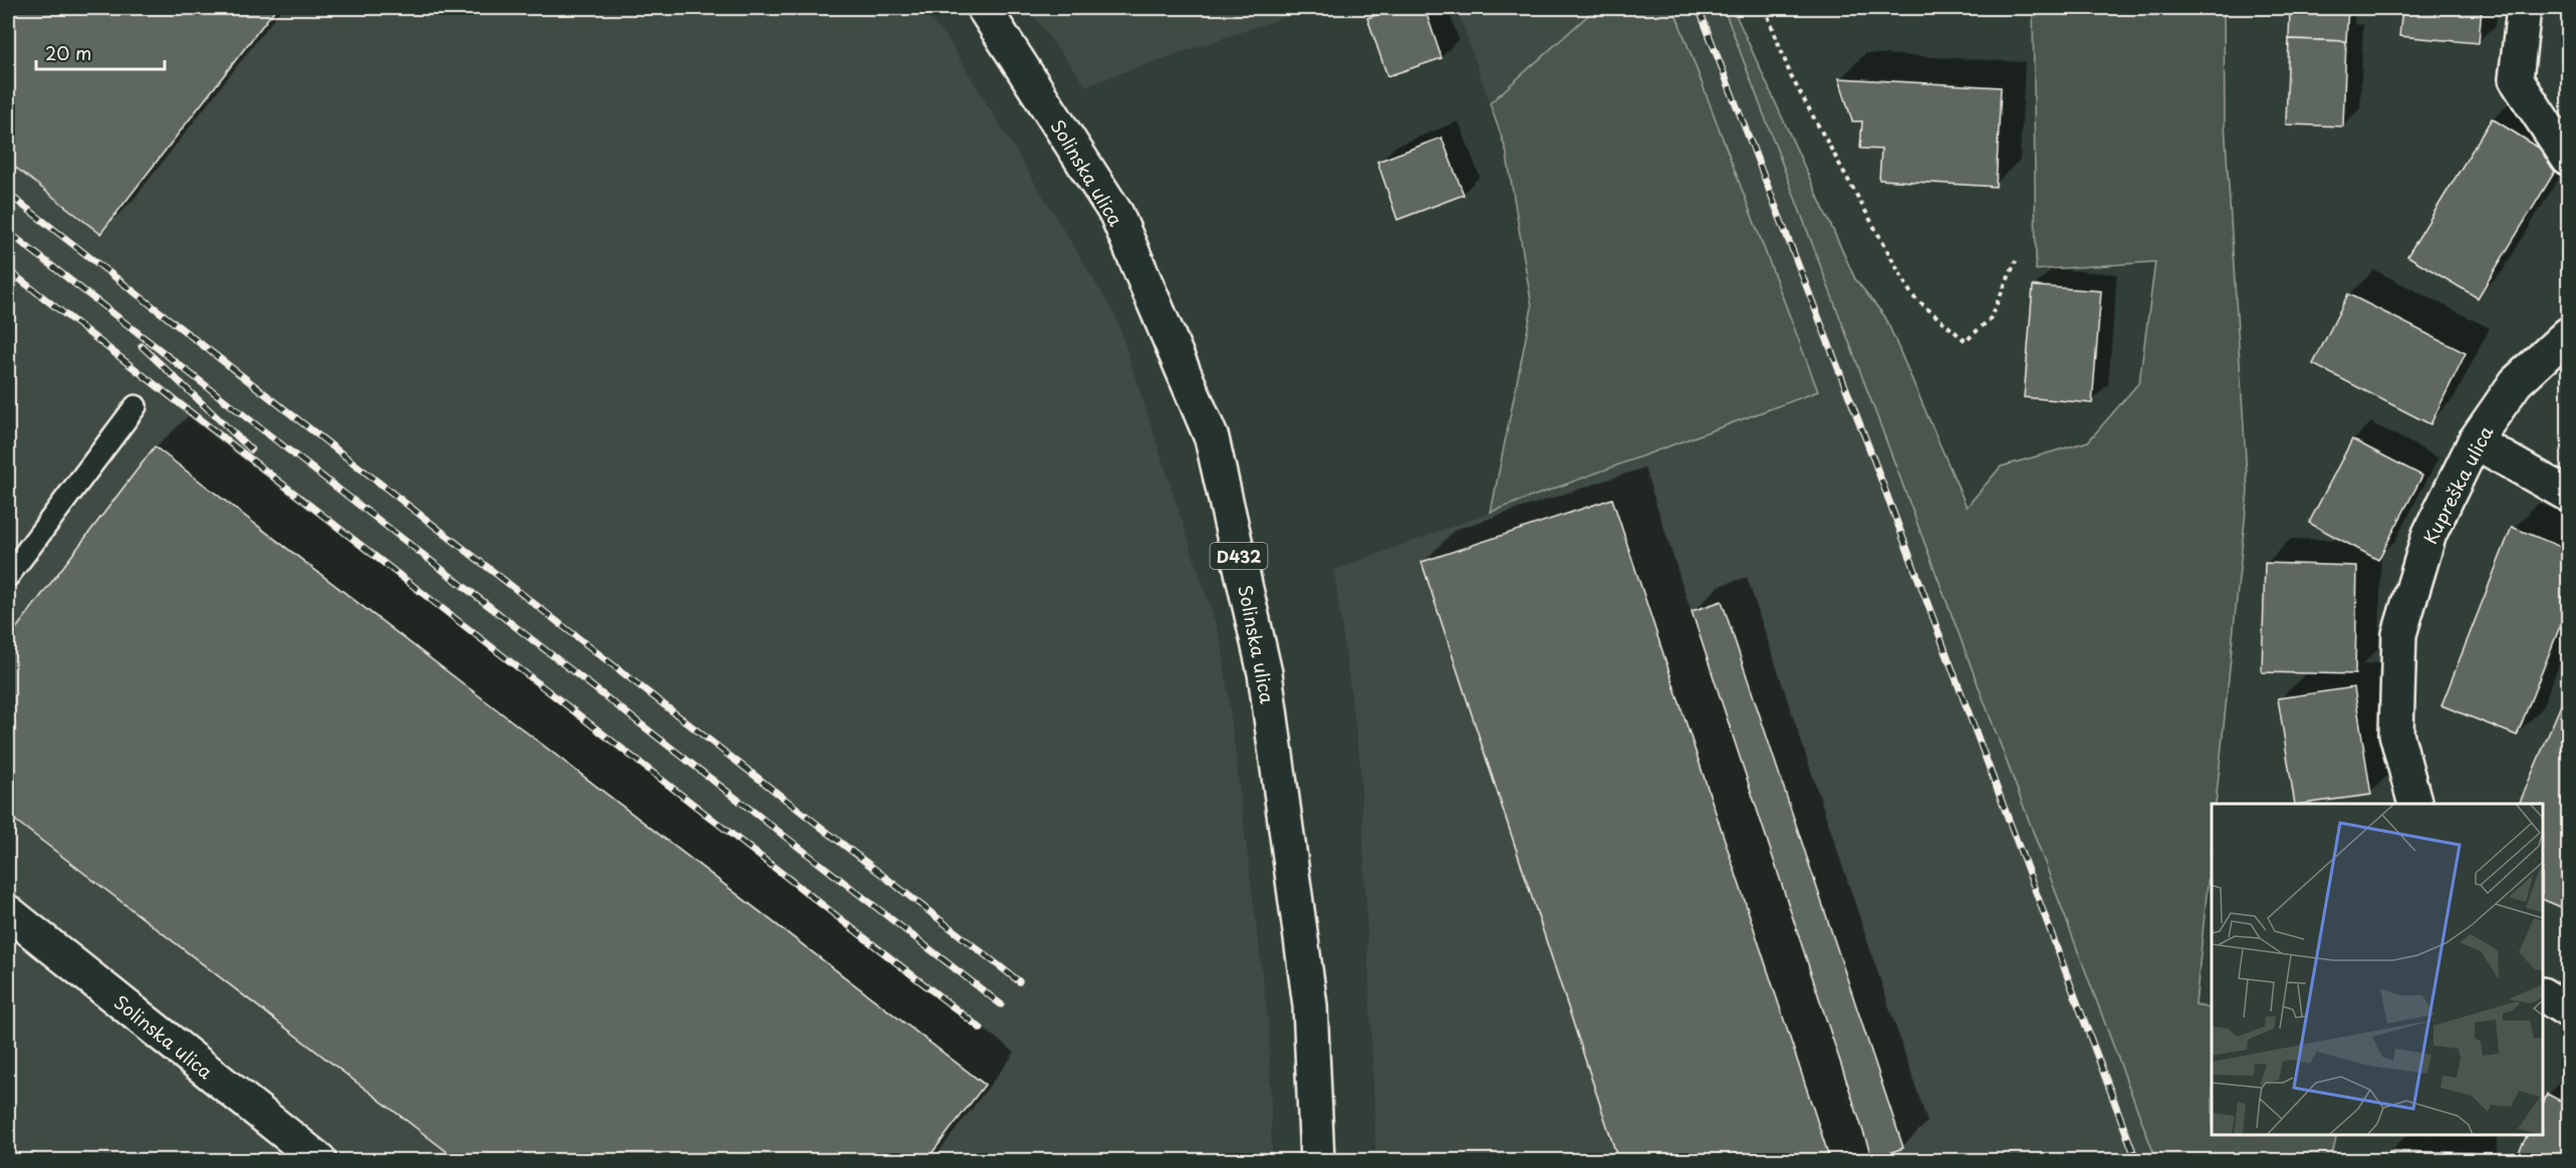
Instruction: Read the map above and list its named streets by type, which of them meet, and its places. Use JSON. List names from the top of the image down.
{
  "streets": {
    "street": ["Solinska ulica", "Kupreška ulica", "D432"]
  },
  "scale_bar": "20 m"
}
